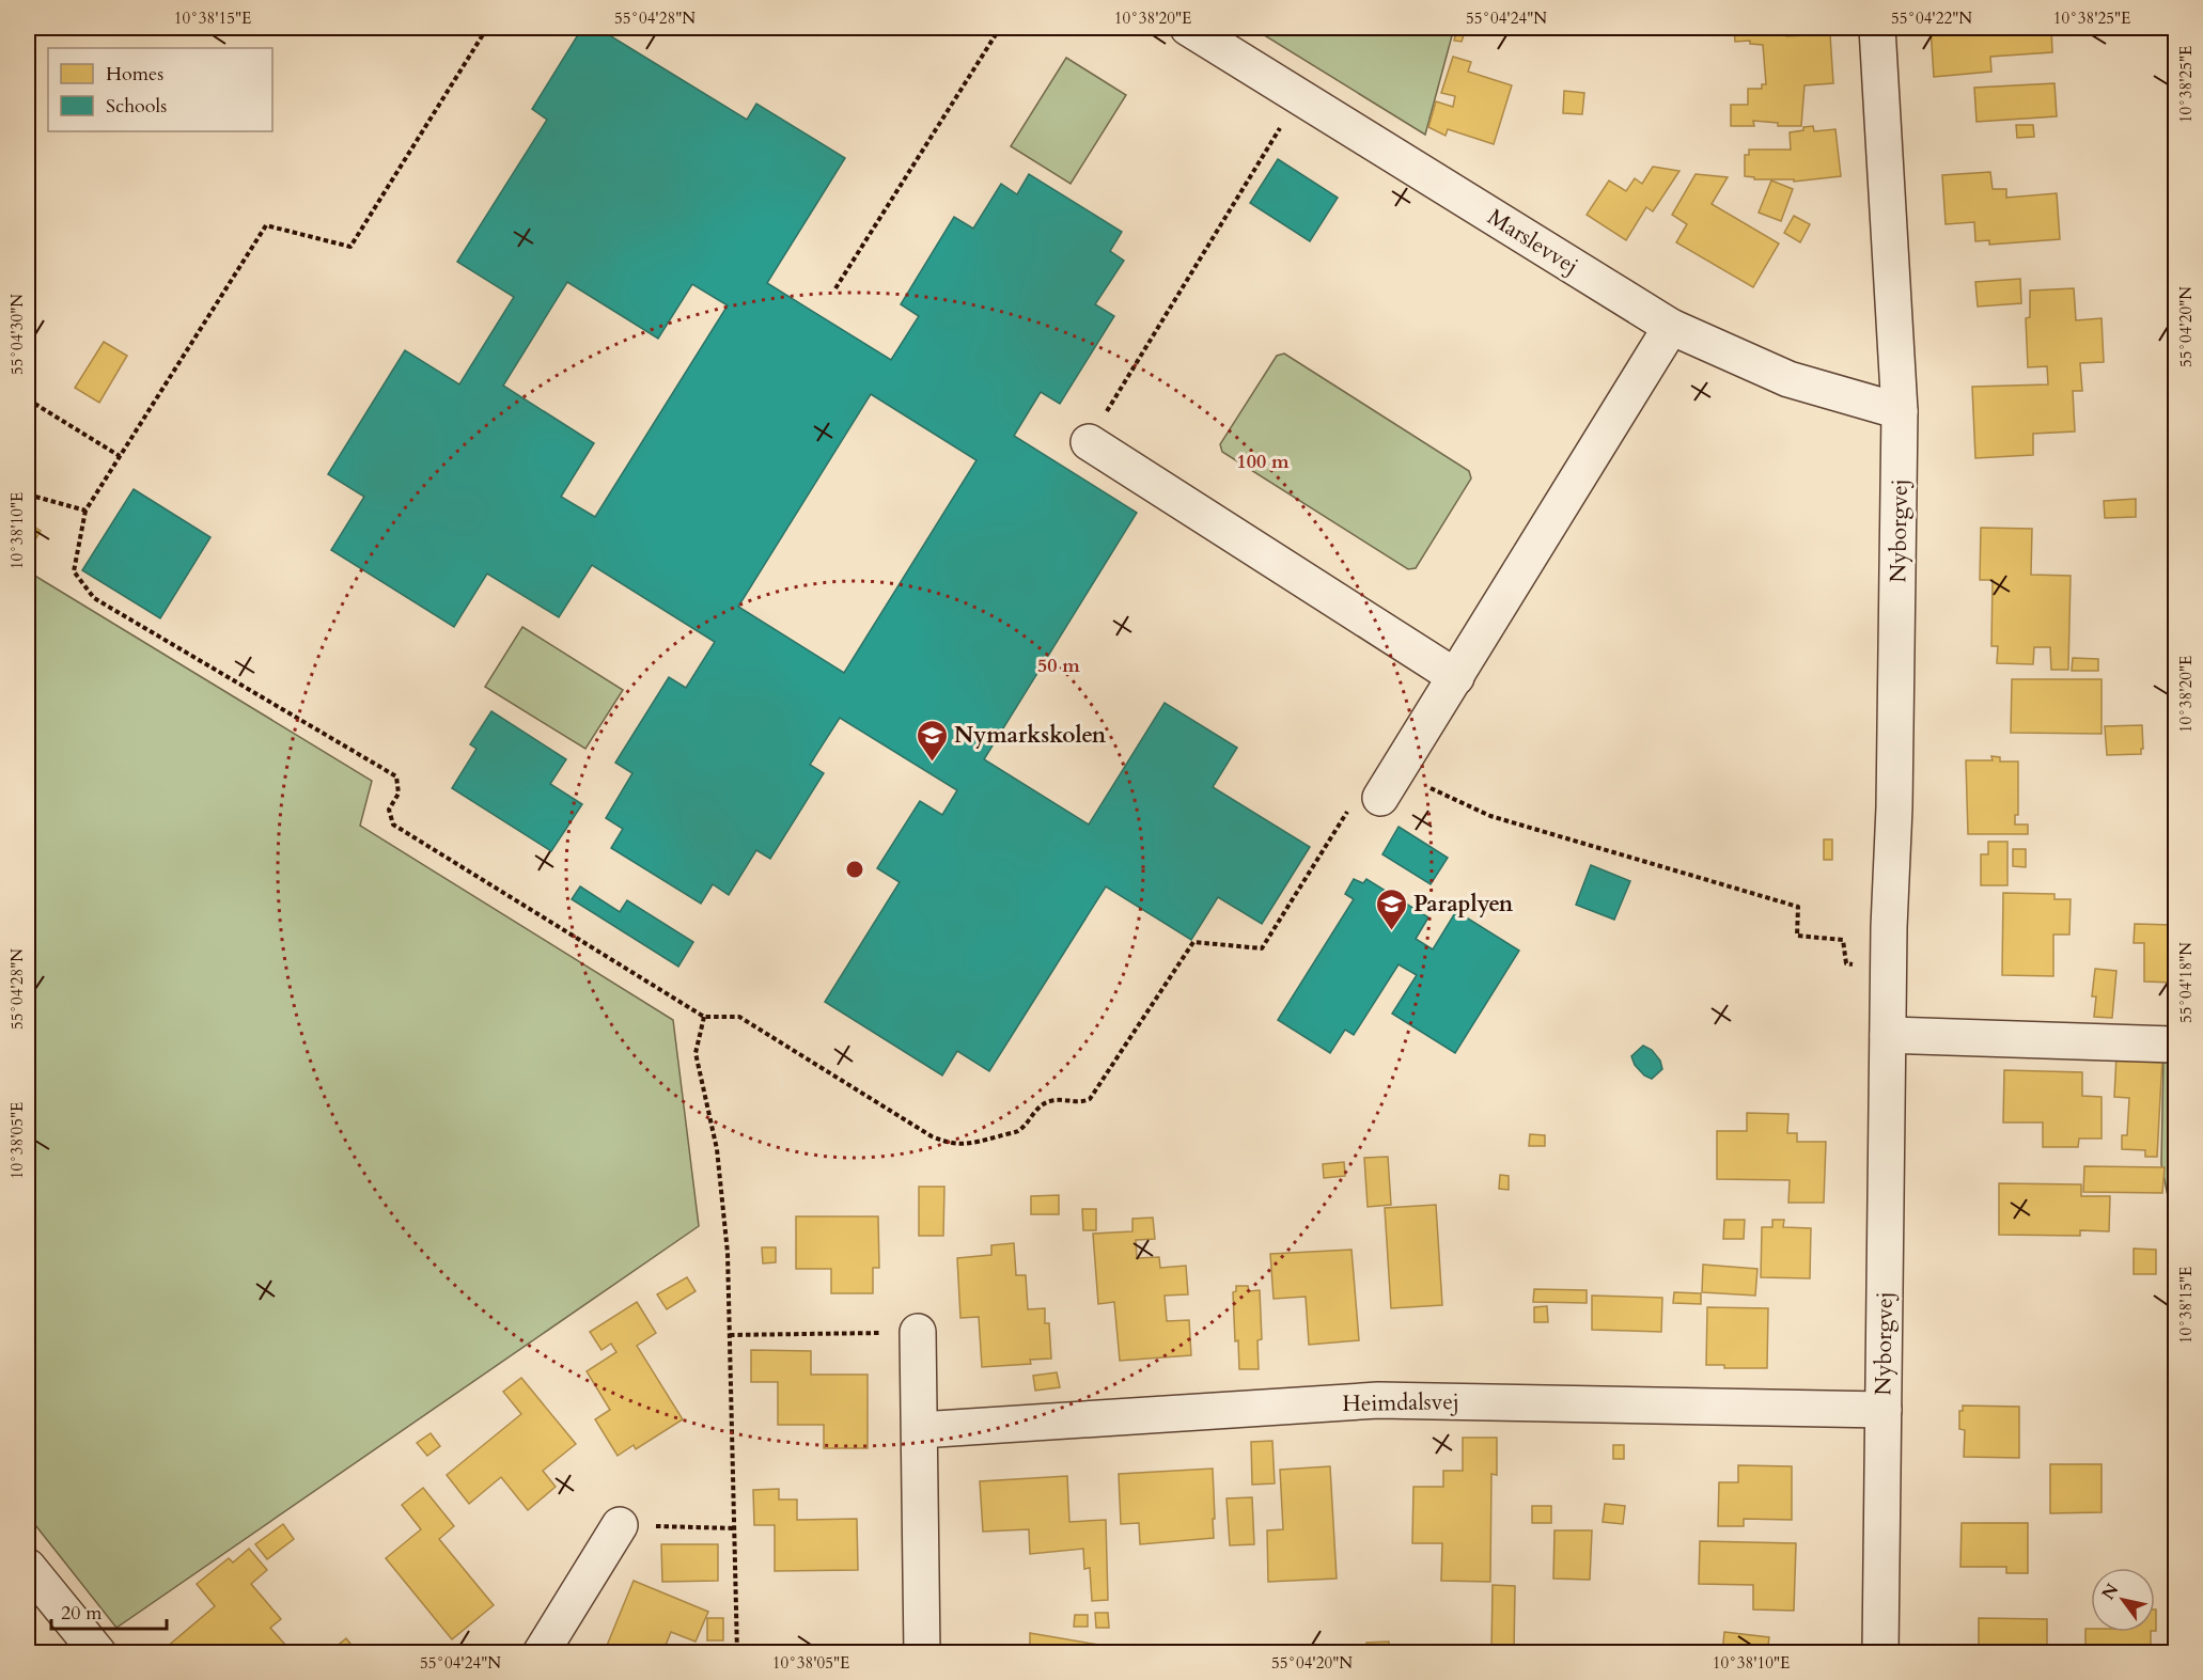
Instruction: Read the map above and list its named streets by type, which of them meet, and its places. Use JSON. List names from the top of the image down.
{
  "streets": {
    "street": ["Marslevvej", "Nyborgvej", "Heimdalsvej"]
  },
  "crossings": [
    ["Marslevvej", "Nyborgvej"],
    ["Nyborgvej", "Heimdalsvej"]
  ],
  "places": {
    "school or university": ["Nymarkskolen", "Paraplyen"]
  },
  "legend": ["Homes", "Schools"],
  "scale_bar": "20 m",
  "north": "top left",
  "coordinates": [
    "10°38'15\"E",
    "55°04'28\"N",
    "10°38'20\"E",
    "55°04'24\"N",
    "55°04'22\"N",
    "10°38'25\"E",
    "55°04'20\"N",
    "55°04'30\"N",
    "10°38'10\"E",
    "55°04'18\"N",
    "10°38'05\"E"
  ],
  "rings": ["100 m", "50 m"]
}
